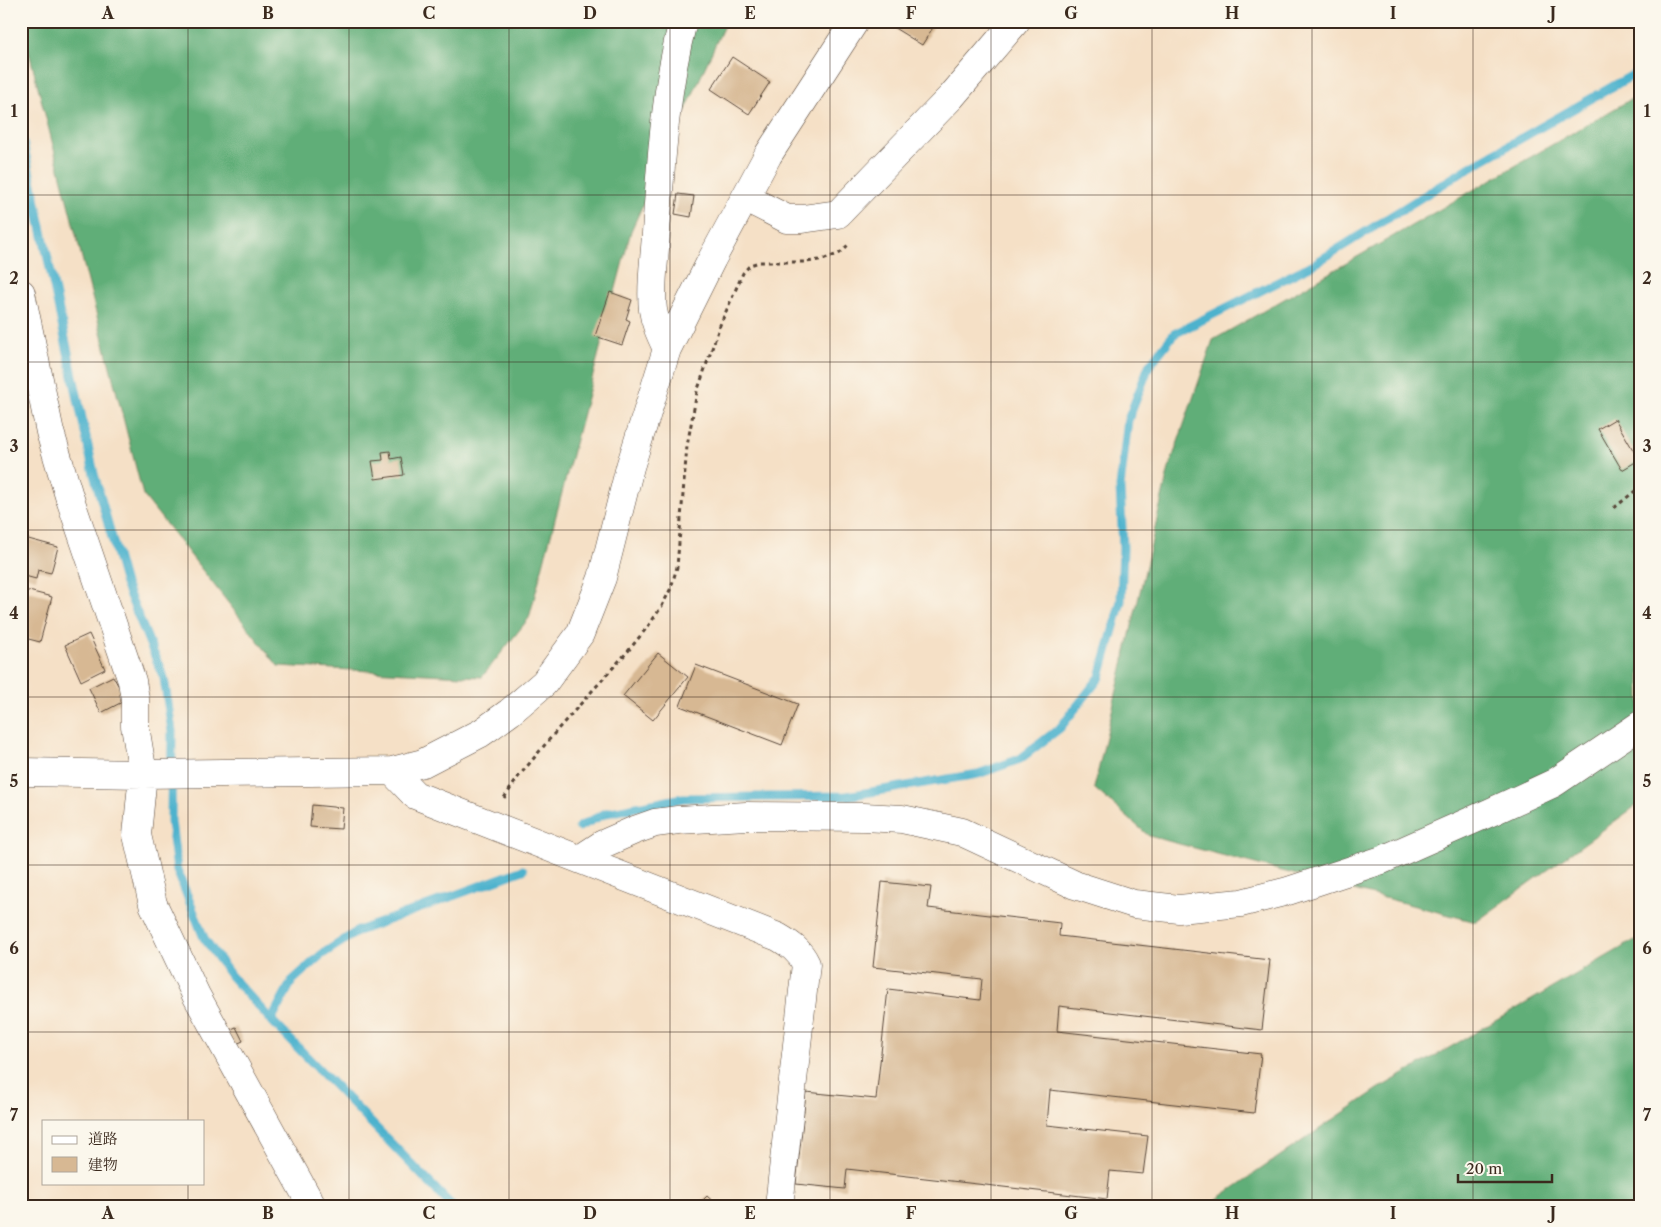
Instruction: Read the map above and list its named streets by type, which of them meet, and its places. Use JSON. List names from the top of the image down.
{
  "legend": ["道路", "建物"],
  "scale_bar": "20 m",
  "grid": {
    "columns": [
      "A",
      "B",
      "C",
      "D",
      "E",
      "F",
      "G",
      "H",
      "I",
      "J"
    ],
    "rows": [
      "1",
      "2",
      "3",
      "4",
      "5",
      "6",
      "7"
    ]
  }
}
